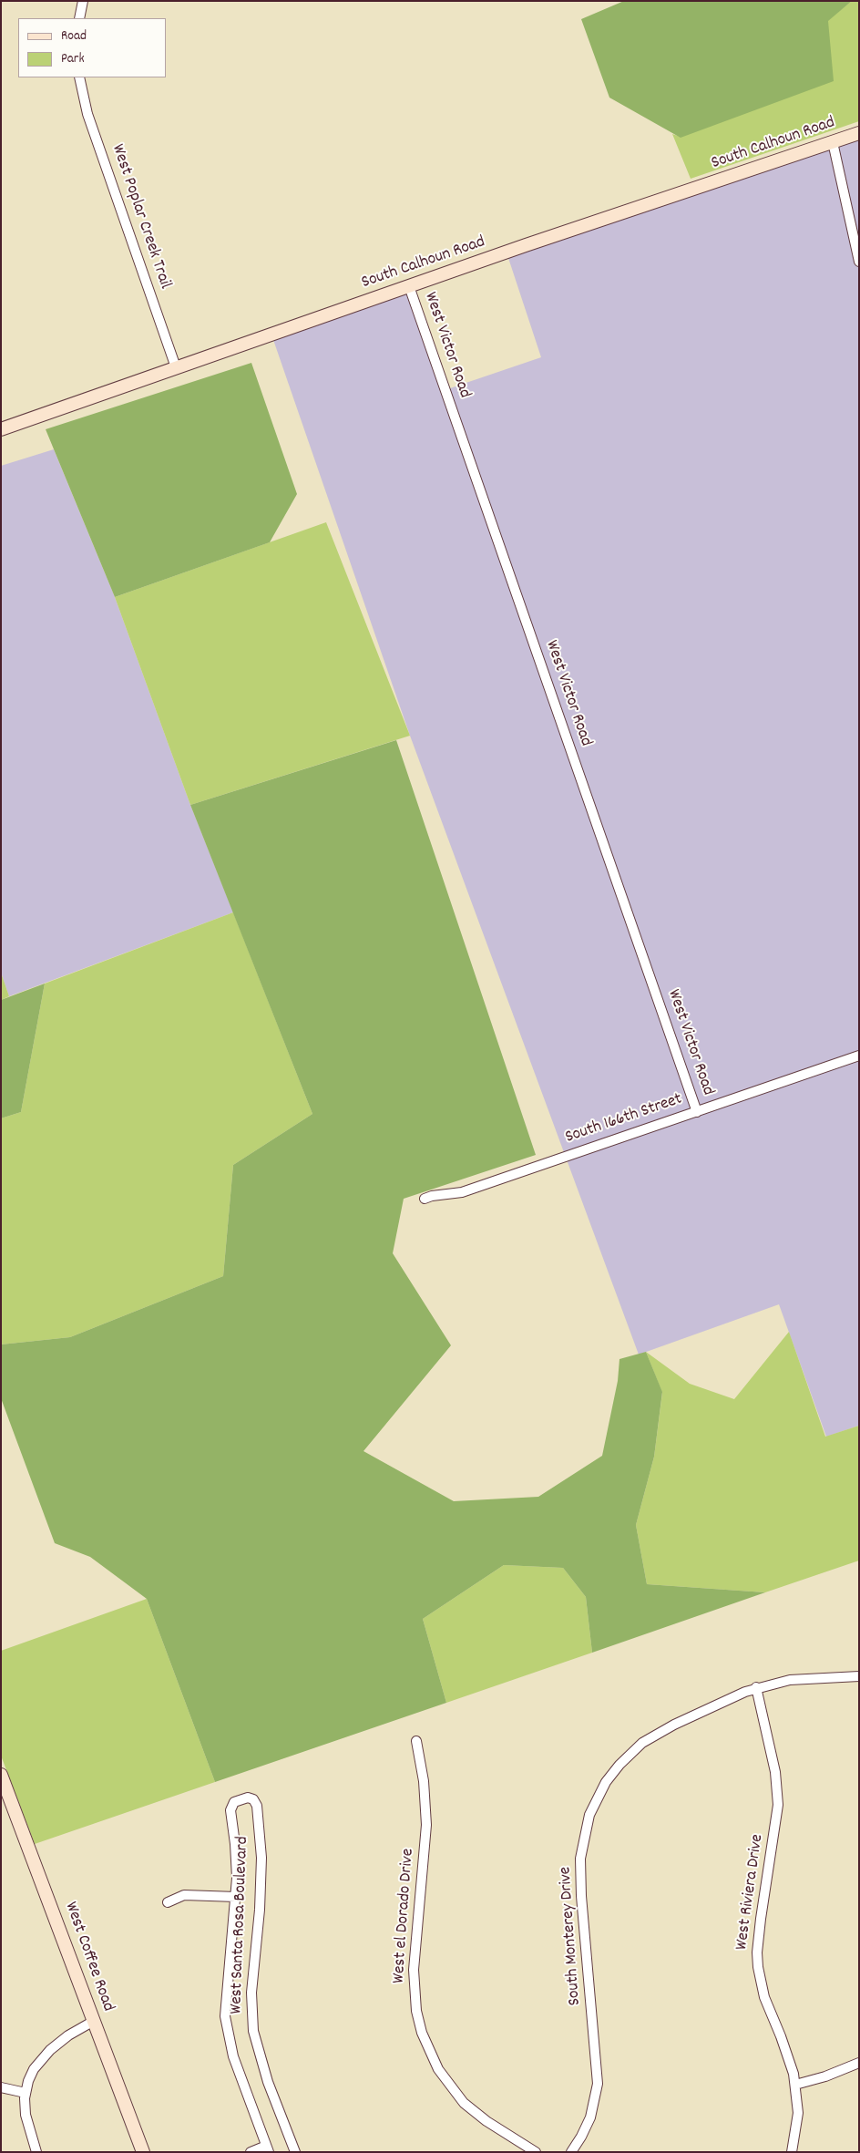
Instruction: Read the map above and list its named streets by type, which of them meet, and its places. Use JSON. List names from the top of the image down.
{
  "streets": {
    "street": [
      "South Calhoun Road",
      "West Poplar Creek Trail",
      "West Victor Road",
      "South 166th Street",
      "West Riviera Drive",
      "West el Dorado Drive",
      "West Santa Rosa Boulevard",
      "South Monterey Drive",
      "West Coffee Road"
    ]
  },
  "crossings": [
    ["South Calhoun Road", "West Poplar Creek Trail"],
    ["South Calhoun Road", "West Victor Road"],
    ["West Victor Road", "South 166th Street"],
    ["West Riviera Drive", "South Monterey Drive"]
  ],
  "legend": ["Road", "Park"]
}
